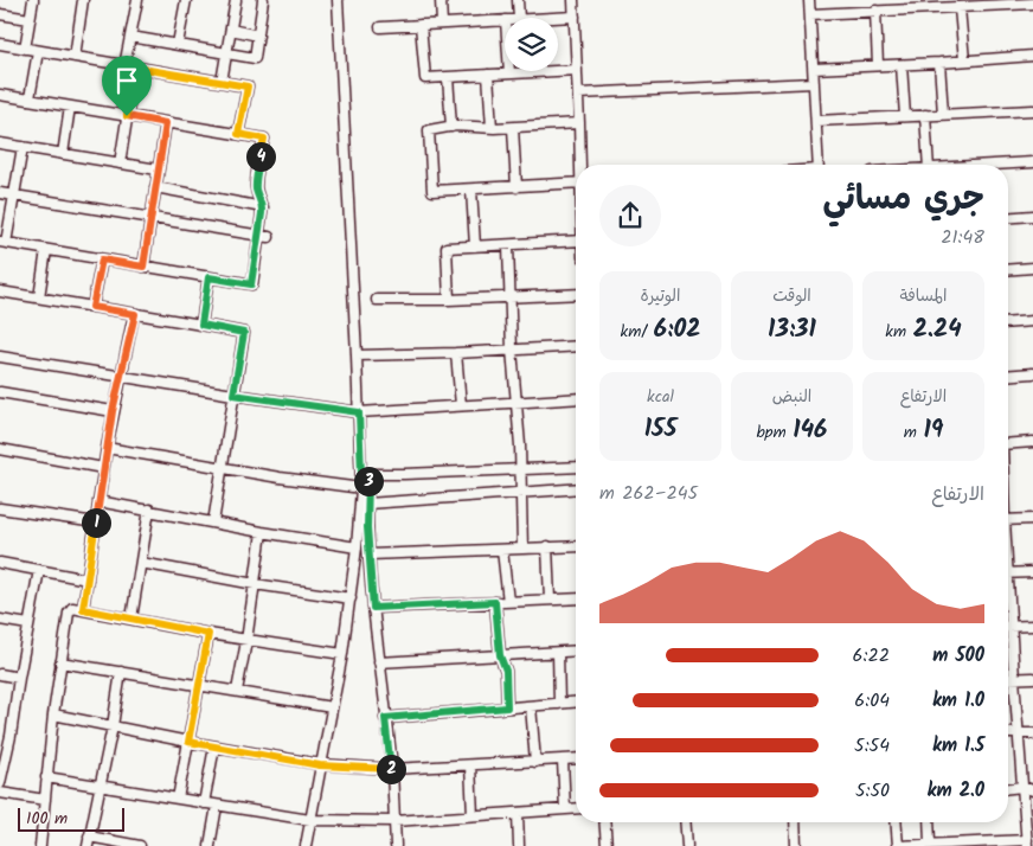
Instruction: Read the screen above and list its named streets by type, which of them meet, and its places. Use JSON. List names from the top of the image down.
{
  "scale_bar": "100 m",
  "page": {
    "pins": [
      "4",
      "3",
      "1",
      "2"
    ],
    "heading": ["جري مسائي", "21:48"],
    "stats": [
      ["المسافة", "2.24 km"],
      ["الوقت", "13:31"],
      ["الوتيرة", "6:02 /km"],
      ["الارتفاع", "19 m"],
      ["النبض", "146 bpm"],
      ["kcal", "155"]
    ],
    "chart": ["الارتفاع", "245–262 m"],
    "list": [
      {
        "name": "500 m",
        "note": "6:22"
      },
      {
        "name": "1.0 km",
        "note": "6:04"
      },
      {
        "name": "1.5 km",
        "note": "5:54"
      },
      {
        "name": "2.0 km",
        "note": "5:50"
      }
    ],
    "scale": "100 m"
  }
}
